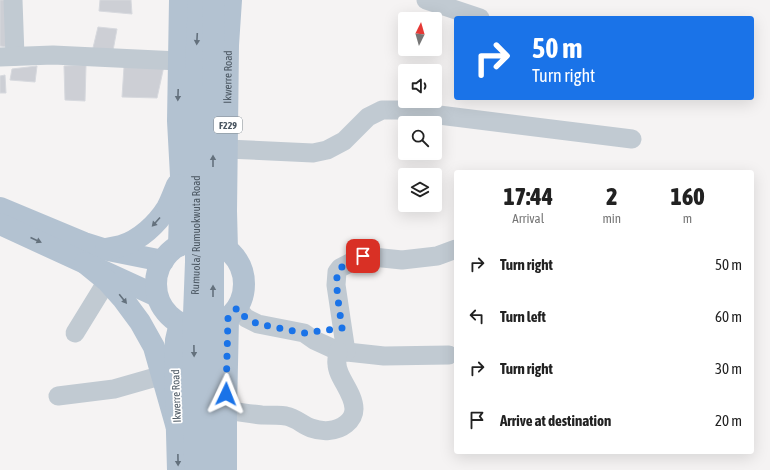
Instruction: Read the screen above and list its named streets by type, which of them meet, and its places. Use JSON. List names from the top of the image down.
{
  "streets": {
    "main road": ["Ikwerre Road", "F229", "Rumuola/ Rumuokwuta Road"]
  },
  "north": "top",
  "page": {
    "turn": ["50 m", "Turn right"],
    "eta": [
      "17:44",
      "Arrival",
      "2",
      "min",
      "160",
      "m"
    ],
    "list": [
      {
        "name": "Turn right",
        "value": "50 m"
      },
      {
        "name": "Turn left",
        "value": "60 m"
      },
      {
        "name": "Turn right",
        "value": "30 m"
      },
      {
        "name": "Arrive at destination",
        "value": "20 m"
      }
    ]
  }
}
